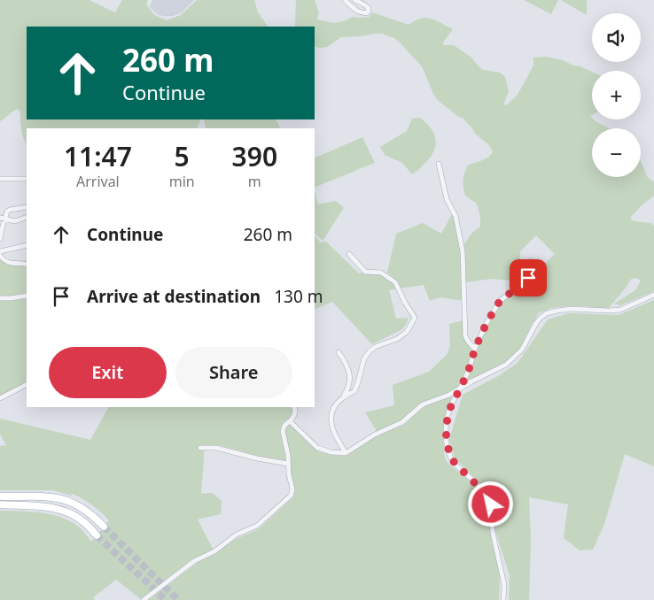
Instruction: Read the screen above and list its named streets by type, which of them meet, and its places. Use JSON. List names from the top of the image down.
{
  "page": {
    "map_buttons": ["+", "−"],
    "turn": ["260 m", "Continue"],
    "eta": [
      "11:47",
      "Arrival",
      "5",
      "min",
      "390",
      "m"
    ],
    "list": [
      {
        "name": "Continue",
        "value": "260 m"
      },
      {
        "name": "Arrive at destination",
        "value": "130 m"
      }
    ],
    "buttons": ["Exit", "Share"]
  }
}
